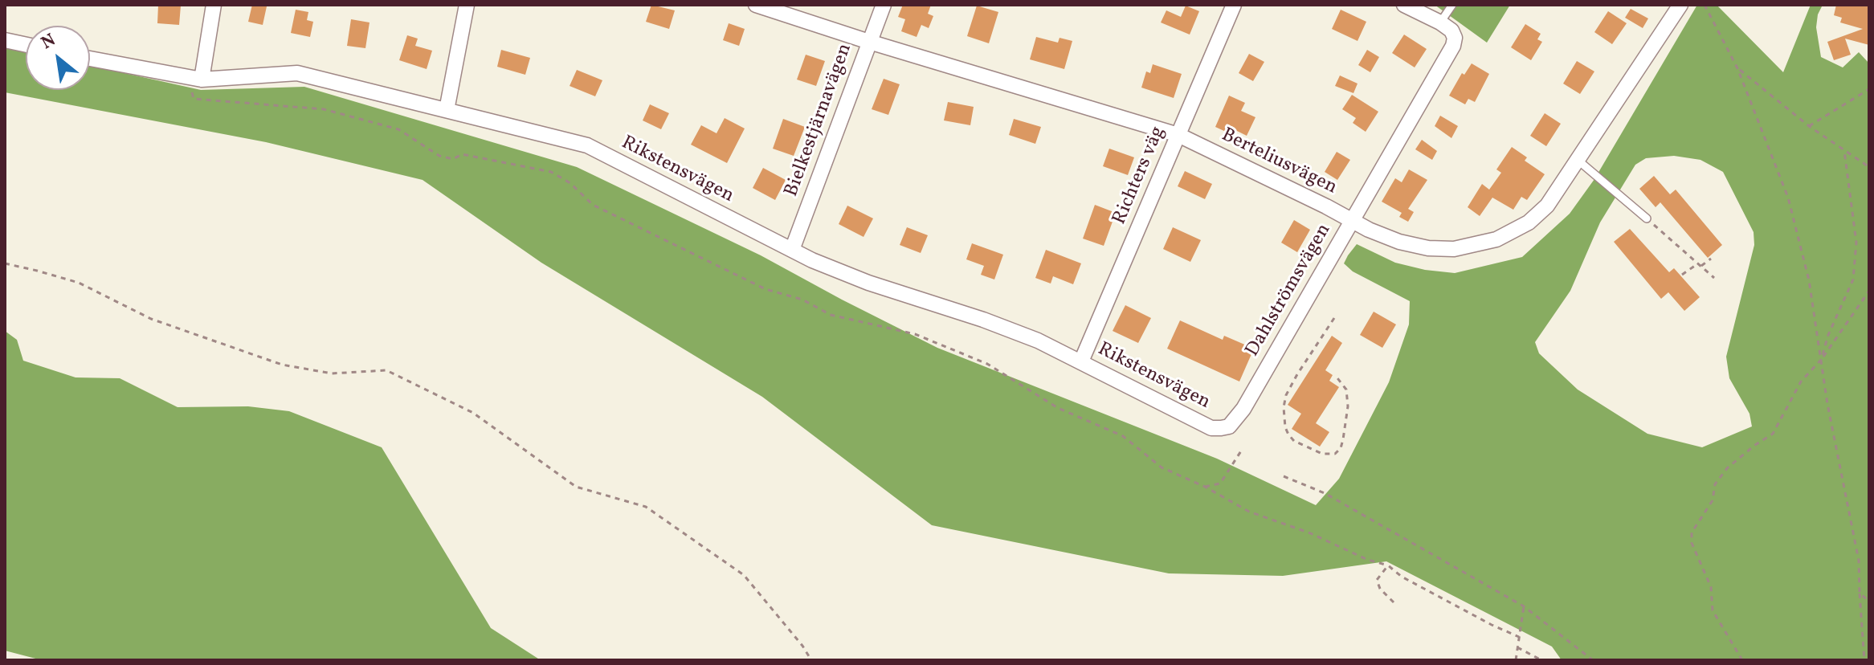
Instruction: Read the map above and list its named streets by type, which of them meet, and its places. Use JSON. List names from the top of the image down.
{
  "streets": {
    "street": [
      "Bielkestjärnavägen",
      "Berteliusvägen",
      "Rikstensvägen",
      "Richters väg",
      "Dahlströmsvägen"
    ]
  },
  "crossings": [
    ["Bielkestjärnavägen", "Berteliusvägen"],
    ["Bielkestjärnavägen", "Rikstensvägen"],
    ["Berteliusvägen", "Richters väg"],
    ["Berteliusvägen", "Dahlströmsvägen"],
    ["Rikstensvägen", "Richters väg"],
    ["Rikstensvägen", "Dahlströmsvägen"]
  ],
  "north": "top left"
}
